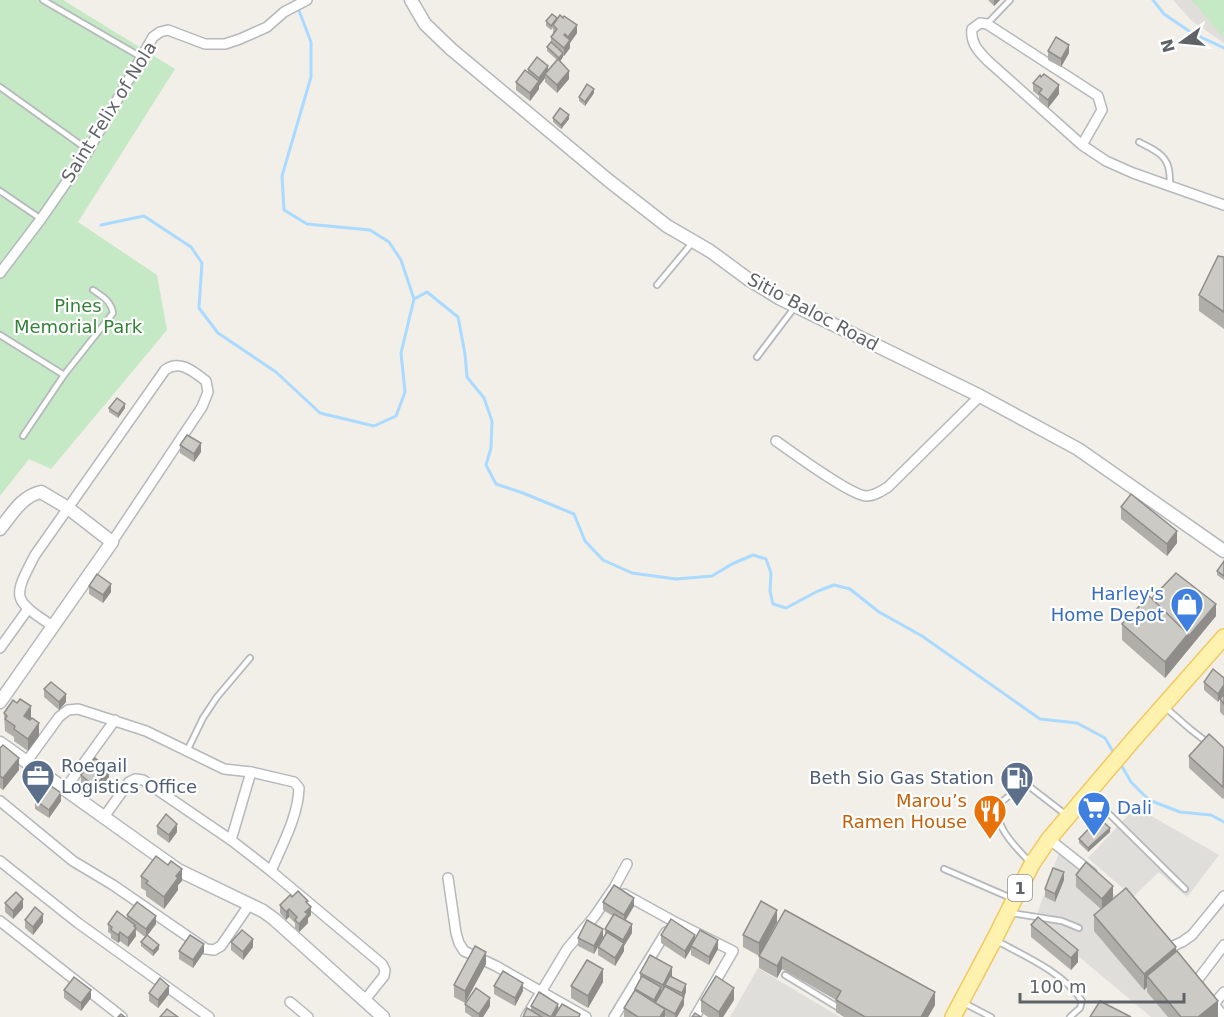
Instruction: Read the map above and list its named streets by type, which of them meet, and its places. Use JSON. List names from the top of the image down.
{
  "streets": {
    "main road": ["1"],
    "street": ["Saint Felix of Nola", "Sitio Baloc Road"]
  },
  "parks": ["Pines Memorial Park"],
  "places": {
    "shop": ["Harley's Home Depot"],
    "office": ["Roegail Logistics Office"],
    "fuel station": ["Beth Sio Gas Station"],
    "supermarket": ["Dali"],
    "restaurant": ["Marou’s Ramen House"]
  },
  "scale_bar": "100 m",
  "north": "left"
}
